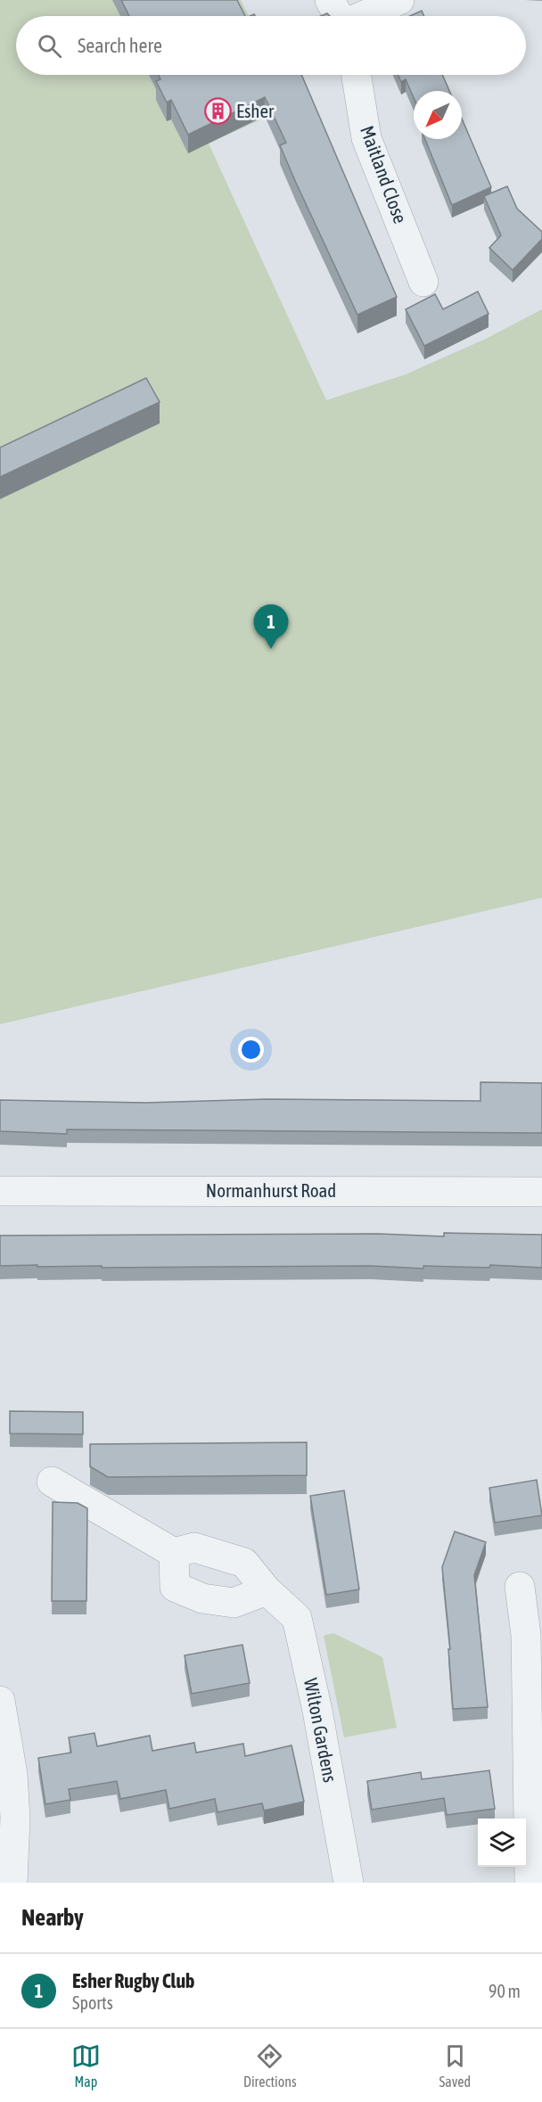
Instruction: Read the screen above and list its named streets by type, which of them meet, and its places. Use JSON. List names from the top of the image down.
{
  "streets": {
    "street": ["Maitland Close", "Normanhurst Road", "Wilton Gardens"]
  },
  "places": {
    "building": ["Esher"]
  },
  "north": "bottom left",
  "page": {
    "search": "Search here",
    "pins": "1",
    "heading": "Nearby",
    "list": [
      {
        "mark": "1",
        "name": "Esher Rugby Club",
        "note": "Sports",
        "value": "90 m"
      }
    ],
    "nav": ["Map", "Directions", "Saved"]
  }
}
